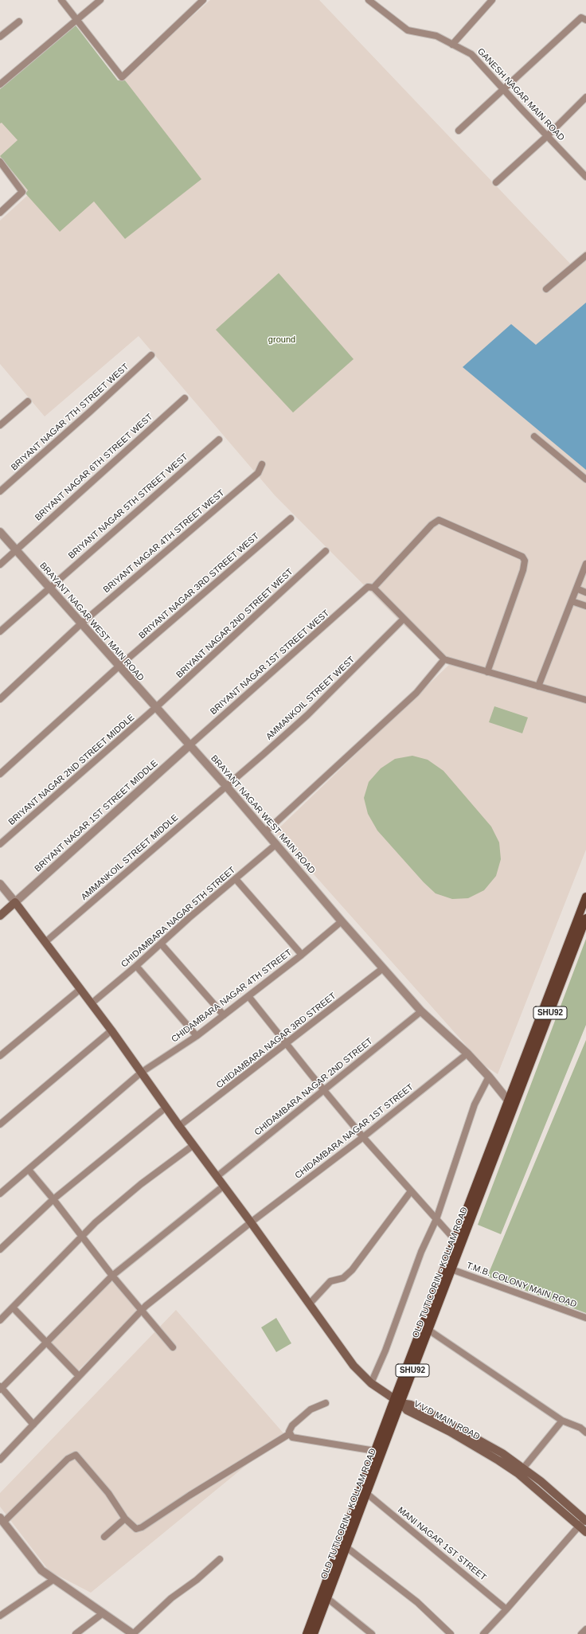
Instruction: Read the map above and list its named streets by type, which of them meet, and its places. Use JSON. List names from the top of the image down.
{
  "streets": {
    "main road": ["SHU92", "OLD TUTICORIN - KOLLAM ROAD", "V.V.D MAIN ROAD"],
    "street": [
      "GANESH NAGAR MAIN ROAD",
      "BRIYANT NAGAR 7TH STREET WEST",
      "BRIYANT NAGAR 6TH STREET WEST",
      "BRIYANT NAGAR 5TH STREET WEST",
      "BRIYANT NAGAR 4TH STREET WEST",
      "BRIYANT NAGAR 3RD STREET WEST",
      "BRAYANT NAGAR WEST MAIN ROAD",
      "BRIYANT NAGAR 2ND STREET WEST",
      "BRIYANT NAGAR 1ST STREET WEST",
      "AMMANKOIL STREET WEST",
      "BRIYANT NAGAR 2ND STREET MIDDLE",
      "BRIYANT NAGAR 1ST STREET MIDDLE",
      "AMMANKOIL STREET MIDDLE",
      "CHIDAMBARA NAGAR 5TH STREET",
      "CHIDAMBARA NAGAR 4TH STREET",
      "CHIDAMBARA NAGAR 3RD STREET",
      "CHIDAMBARA NAGAR 2ND STREET",
      "CHIDAMBARA NAGAR 1ST STREET",
      "T.M.B. COLONY MAIN ROAD",
      "MANI NAGAR 1ST STREET"
    ]
  },
  "crossings": [
    ["BRIYANT NAGAR 6TH STREET WEST", "BRAYANT NAGAR WEST MAIN ROAD"],
    ["BRIYANT NAGAR 5TH STREET WEST", "BRAYANT NAGAR WEST MAIN ROAD"],
    ["BRIYANT NAGAR 4TH STREET WEST", "BRAYANT NAGAR WEST MAIN ROAD"],
    ["BRIYANT NAGAR 3RD STREET WEST", "BRAYANT NAGAR WEST MAIN ROAD"],
    ["BRAYANT NAGAR WEST MAIN ROAD", "BRIYANT NAGAR 2ND STREET WEST"],
    ["BRAYANT NAGAR WEST MAIN ROAD", "BRIYANT NAGAR 1ST STREET WEST"],
    ["BRAYANT NAGAR WEST MAIN ROAD", "AMMANKOIL STREET WEST"],
    ["BRAYANT NAGAR WEST MAIN ROAD", "BRIYANT NAGAR 2ND STREET MIDDLE"],
    ["BRAYANT NAGAR WEST MAIN ROAD", "BRIYANT NAGAR 1ST STREET MIDDLE"],
    ["BRAYANT NAGAR WEST MAIN ROAD", "AMMANKOIL STREET MIDDLE"],
    ["BRAYANT NAGAR WEST MAIN ROAD", "CHIDAMBARA NAGAR 5TH STREET"],
    ["BRAYANT NAGAR WEST MAIN ROAD", "CHIDAMBARA NAGAR 4TH STREET"],
    ["BRAYANT NAGAR WEST MAIN ROAD", "CHIDAMBARA NAGAR 3RD STREET"],
    ["BRAYANT NAGAR WEST MAIN ROAD", "CHIDAMBARA NAGAR 2ND STREET"],
    ["BRAYANT NAGAR WEST MAIN ROAD", "CHIDAMBARA NAGAR 1ST STREET"],
    ["BRAYANT NAGAR WEST MAIN ROAD", "OLD TUTICORIN - KOLLAM ROAD"],
    ["BRIYANT NAGAR 2ND STREET WEST", "BRIYANT NAGAR 2ND STREET MIDDLE"],
    ["BRIYANT NAGAR 1ST STREET WEST", "BRIYANT NAGAR 1ST STREET MIDDLE"],
    ["AMMANKOIL STREET WEST", "AMMANKOIL STREET MIDDLE"],
    ["OLD TUTICORIN - KOLLAM ROAD", "T.M.B. COLONY MAIN ROAD"],
    ["OLD TUTICORIN - KOLLAM ROAD", "V.V.D MAIN ROAD"],
    ["OLD TUTICORIN - KOLLAM ROAD", "MANI NAGAR 1ST STREET"]
  ],
  "parks": ["ground"]
}
